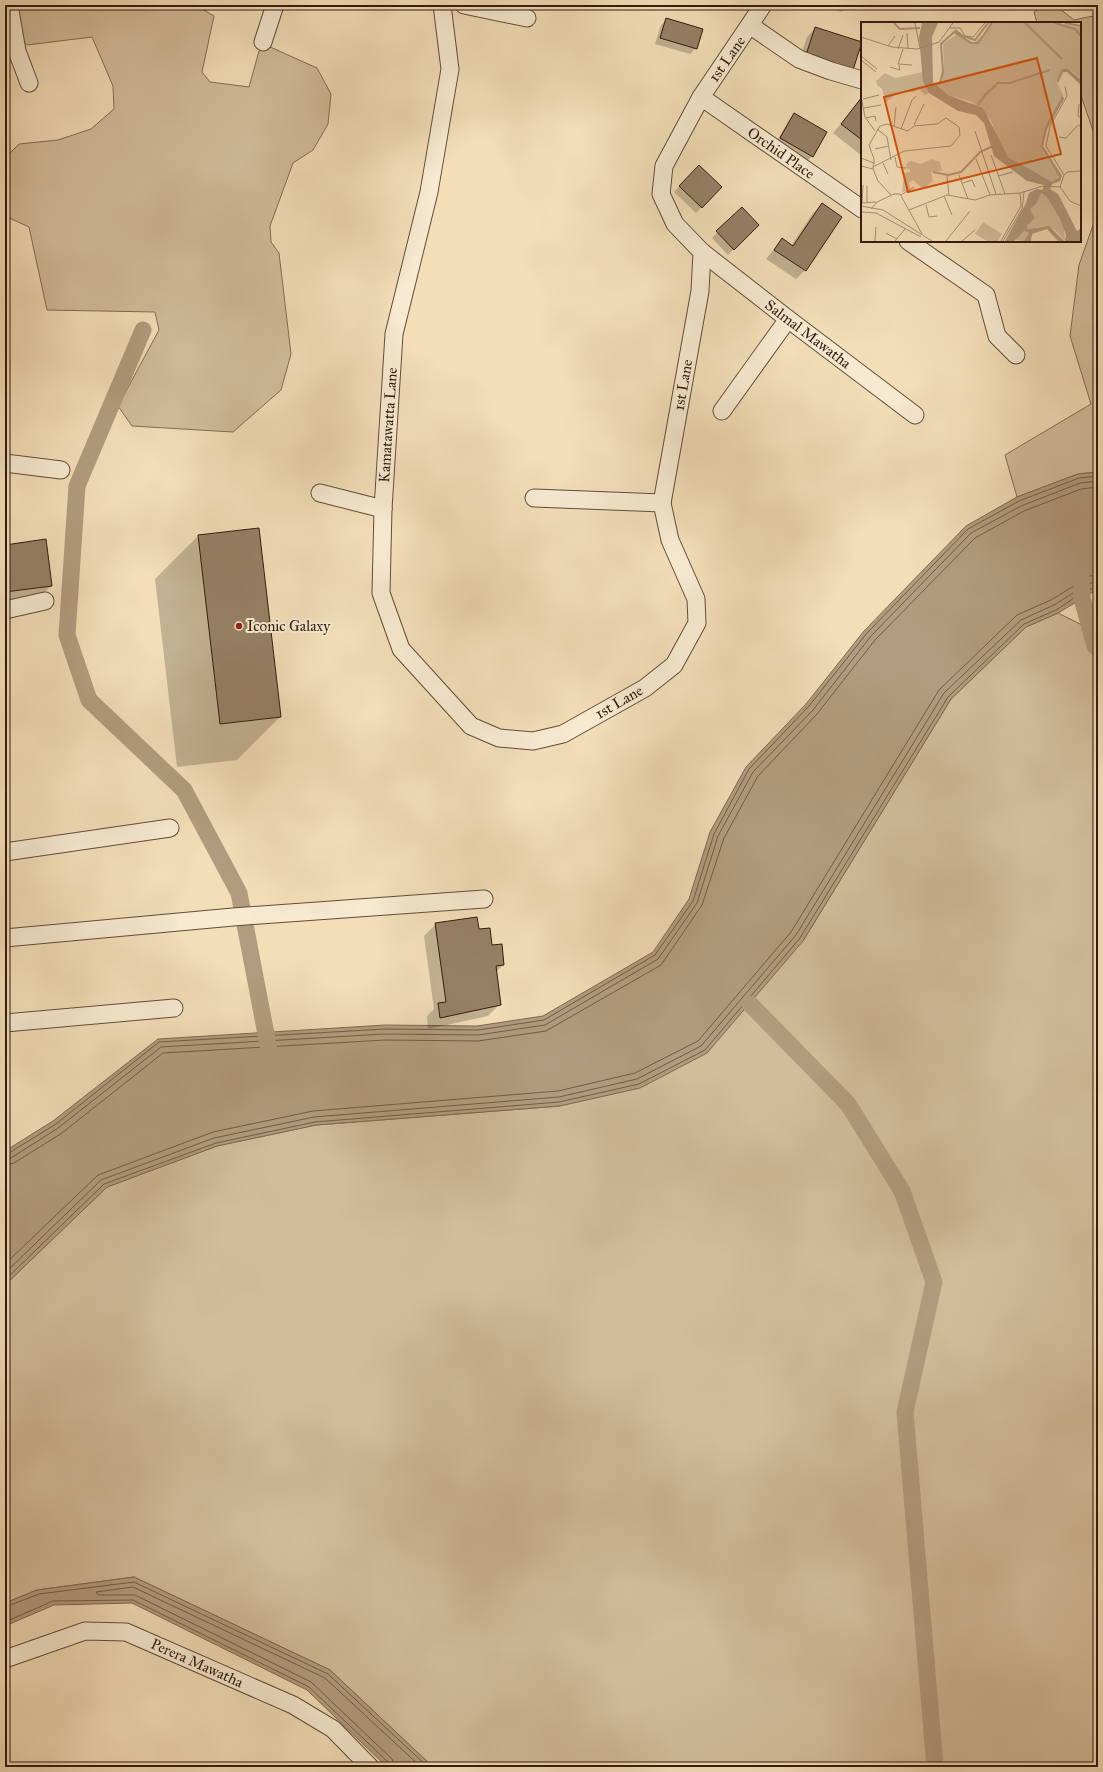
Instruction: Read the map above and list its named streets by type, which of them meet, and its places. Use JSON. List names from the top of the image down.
{
  "streets": {
    "street": [
      "1st Lane",
      "Orchid Place",
      "Salmal Mawatha",
      "Kamatawatta Lane",
      "Perera Mawatha"
    ]
  },
  "crossings": [
    ["1st Lane", "Orchid Place"],
    ["1st Lane", "Salmal Mawatha"],
    ["1st Lane", "Kamatawatta Lane"]
  ],
  "places": ["Iconic Galaxy"]
}
